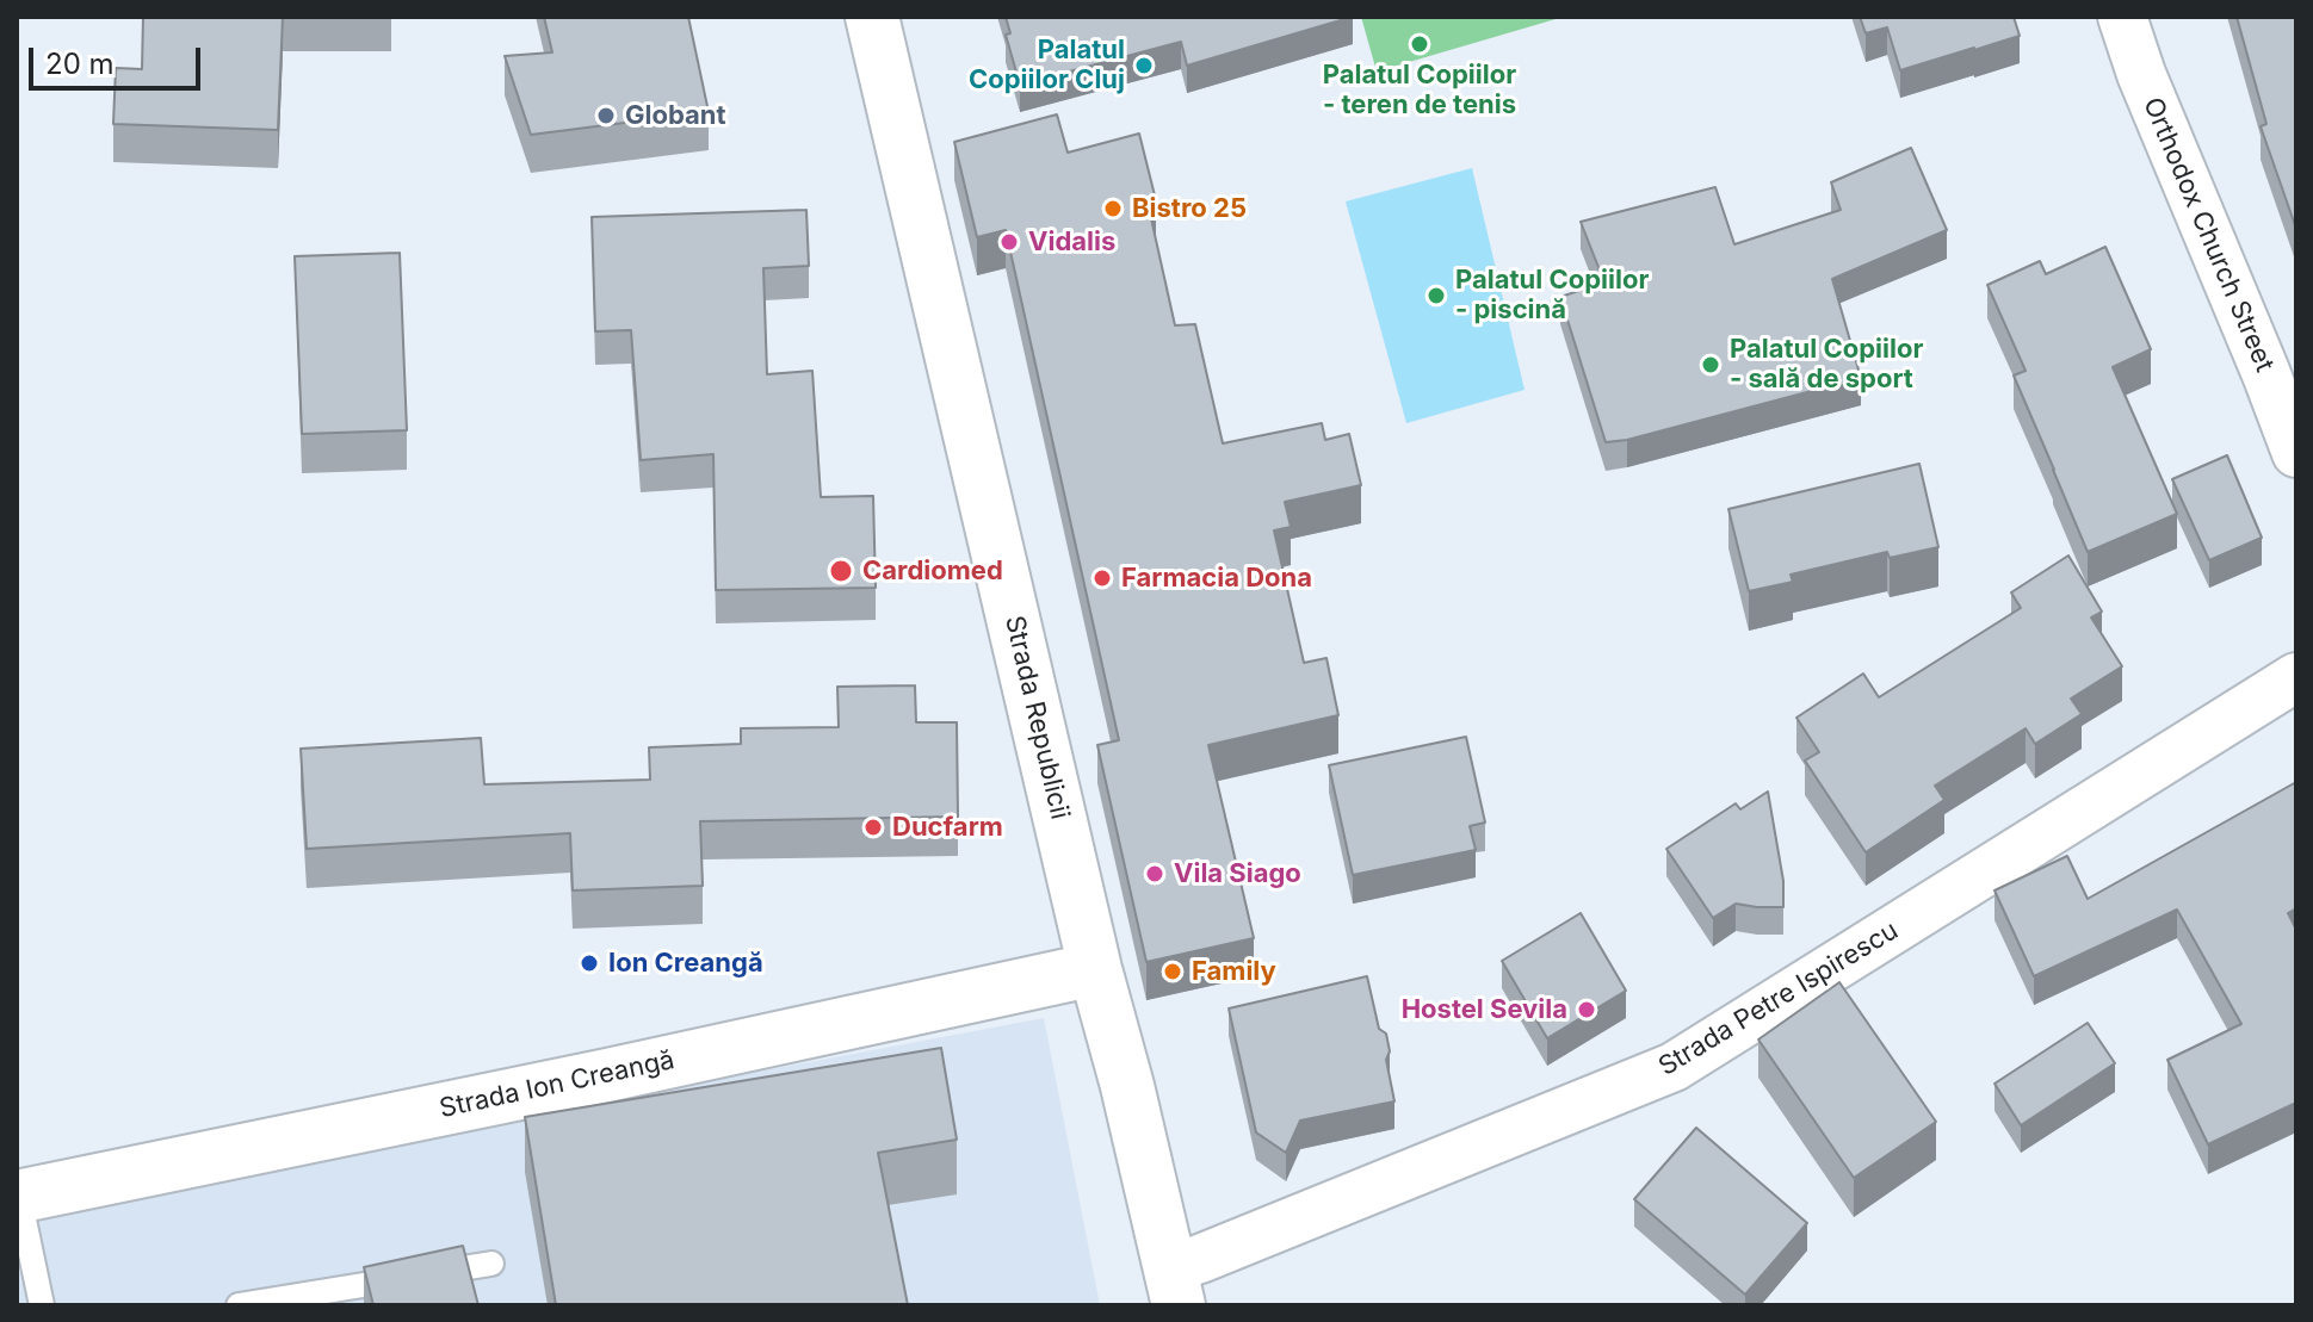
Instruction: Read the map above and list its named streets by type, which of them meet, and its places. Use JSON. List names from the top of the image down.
{
  "streets": {
    "street": [
      "Orthodox Church Street",
      "Strada Republicii",
      "Strada Petre Ispirescu",
      "Strada Ion Creangă"
    ]
  },
  "crossings": [
    ["Strada Republicii", "Strada Petre Ispirescu"],
    ["Strada Republicii", "Strada Ion Creangă"]
  ],
  "places": [
    "Palatul Copiilor - teren de tenis",
    "Palatul Copiilor Cluj",
    "Globant",
    "Bistro 25",
    "Vidalis",
    "Palatul Copiilor - piscină",
    "Palatul Copiilor - sală de sport",
    "Cardiomed",
    "Farmacia Dona",
    "Ducfarm",
    "Vila Siago",
    "Ion Creangă",
    "Family",
    "Hostel Sevila"
  ],
  "scale_bar": "20 m"
}
